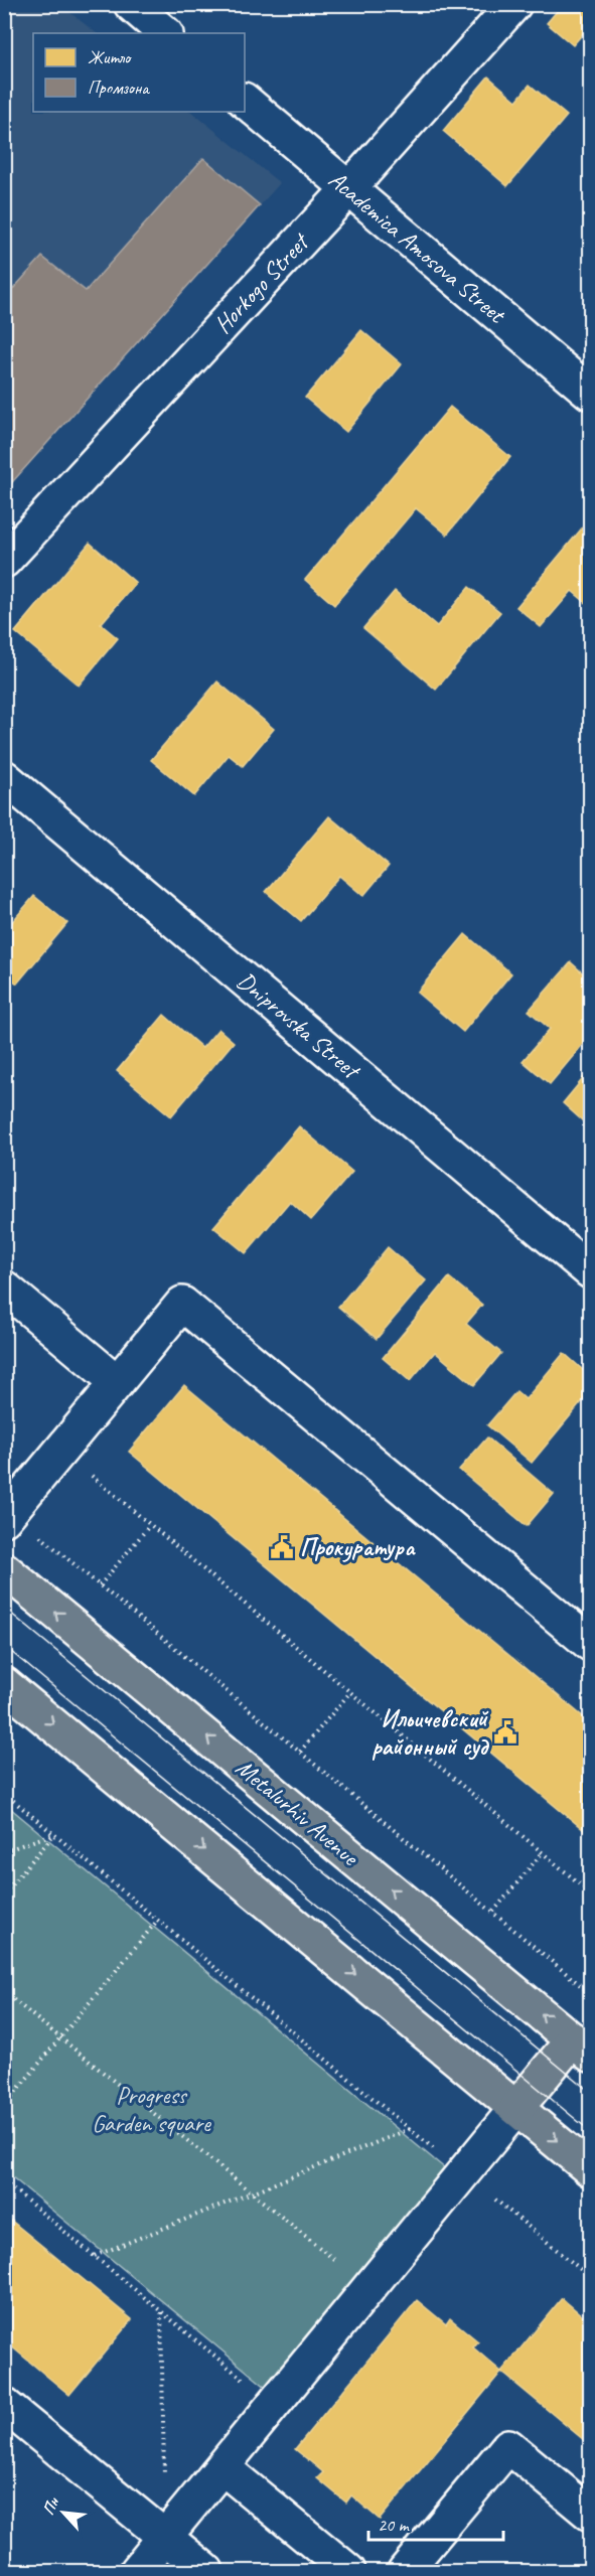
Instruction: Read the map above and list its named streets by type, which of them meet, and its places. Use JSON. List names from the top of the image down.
{
  "streets": {
    "main road": ["Metalurhiv Avenue"],
    "street": ["Academica Amosova Street", "Horkogo Street", "Dniprovska Street"]
  },
  "crossings": [
    ["Academica Amosova Street", "Horkogo Street"]
  ],
  "parks": ["Progress Garden square"],
  "places": {
    "public building": ["Прокуратура", "Ильичевский районный суд"]
  },
  "legend": ["Житло", "Промзона"],
  "scale_bar": "20 m",
  "north": "top left"
}
